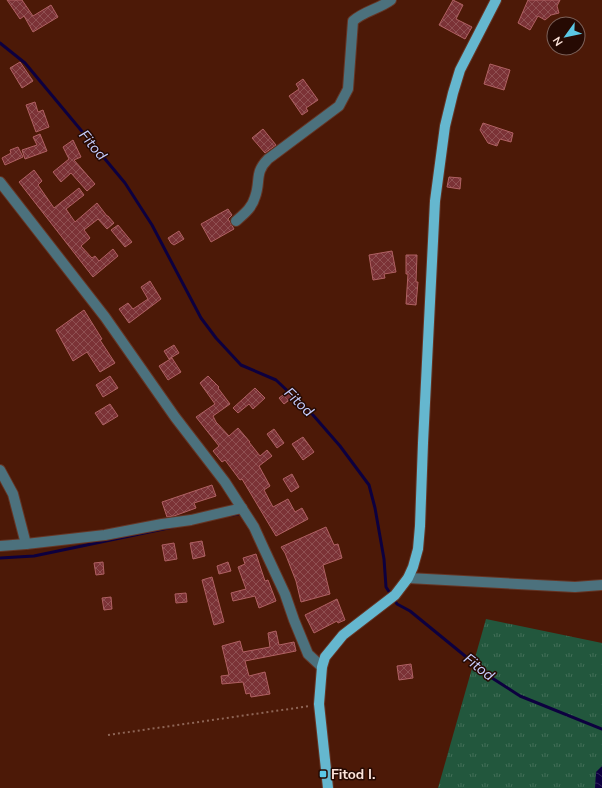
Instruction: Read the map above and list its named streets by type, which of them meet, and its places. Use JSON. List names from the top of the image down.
{
  "water": ["Fitod"],
  "places": {
    "transit": ["Fitod I."]
  },
  "north": "bottom left"
}
